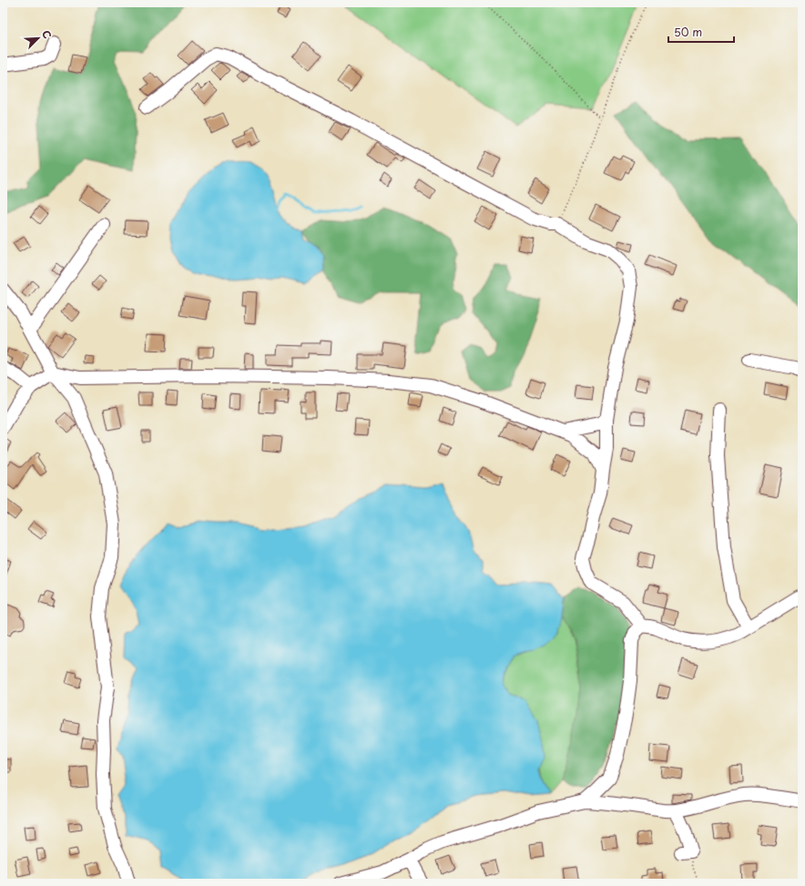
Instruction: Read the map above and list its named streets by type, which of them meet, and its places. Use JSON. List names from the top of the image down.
{
  "scale_bar": "50 m",
  "north": "top right"
}
